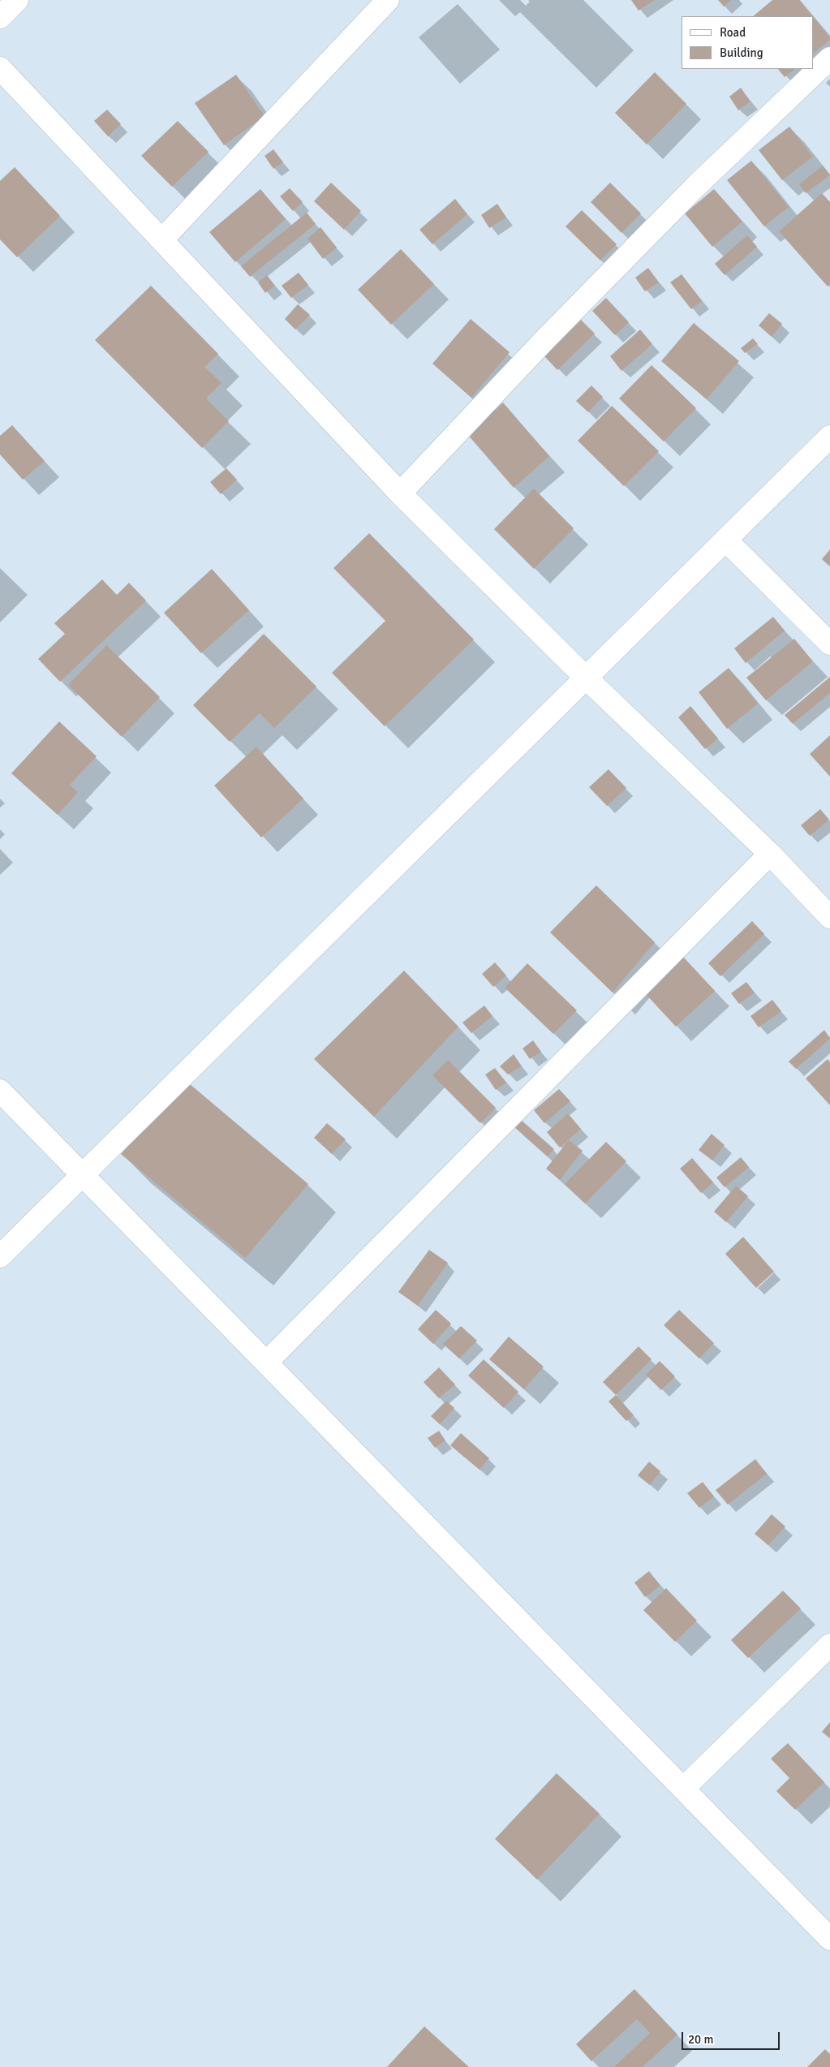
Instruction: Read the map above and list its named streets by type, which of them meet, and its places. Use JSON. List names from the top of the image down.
{
  "legend": ["Road", "Building"],
  "scale_bar": "20 m"
}
